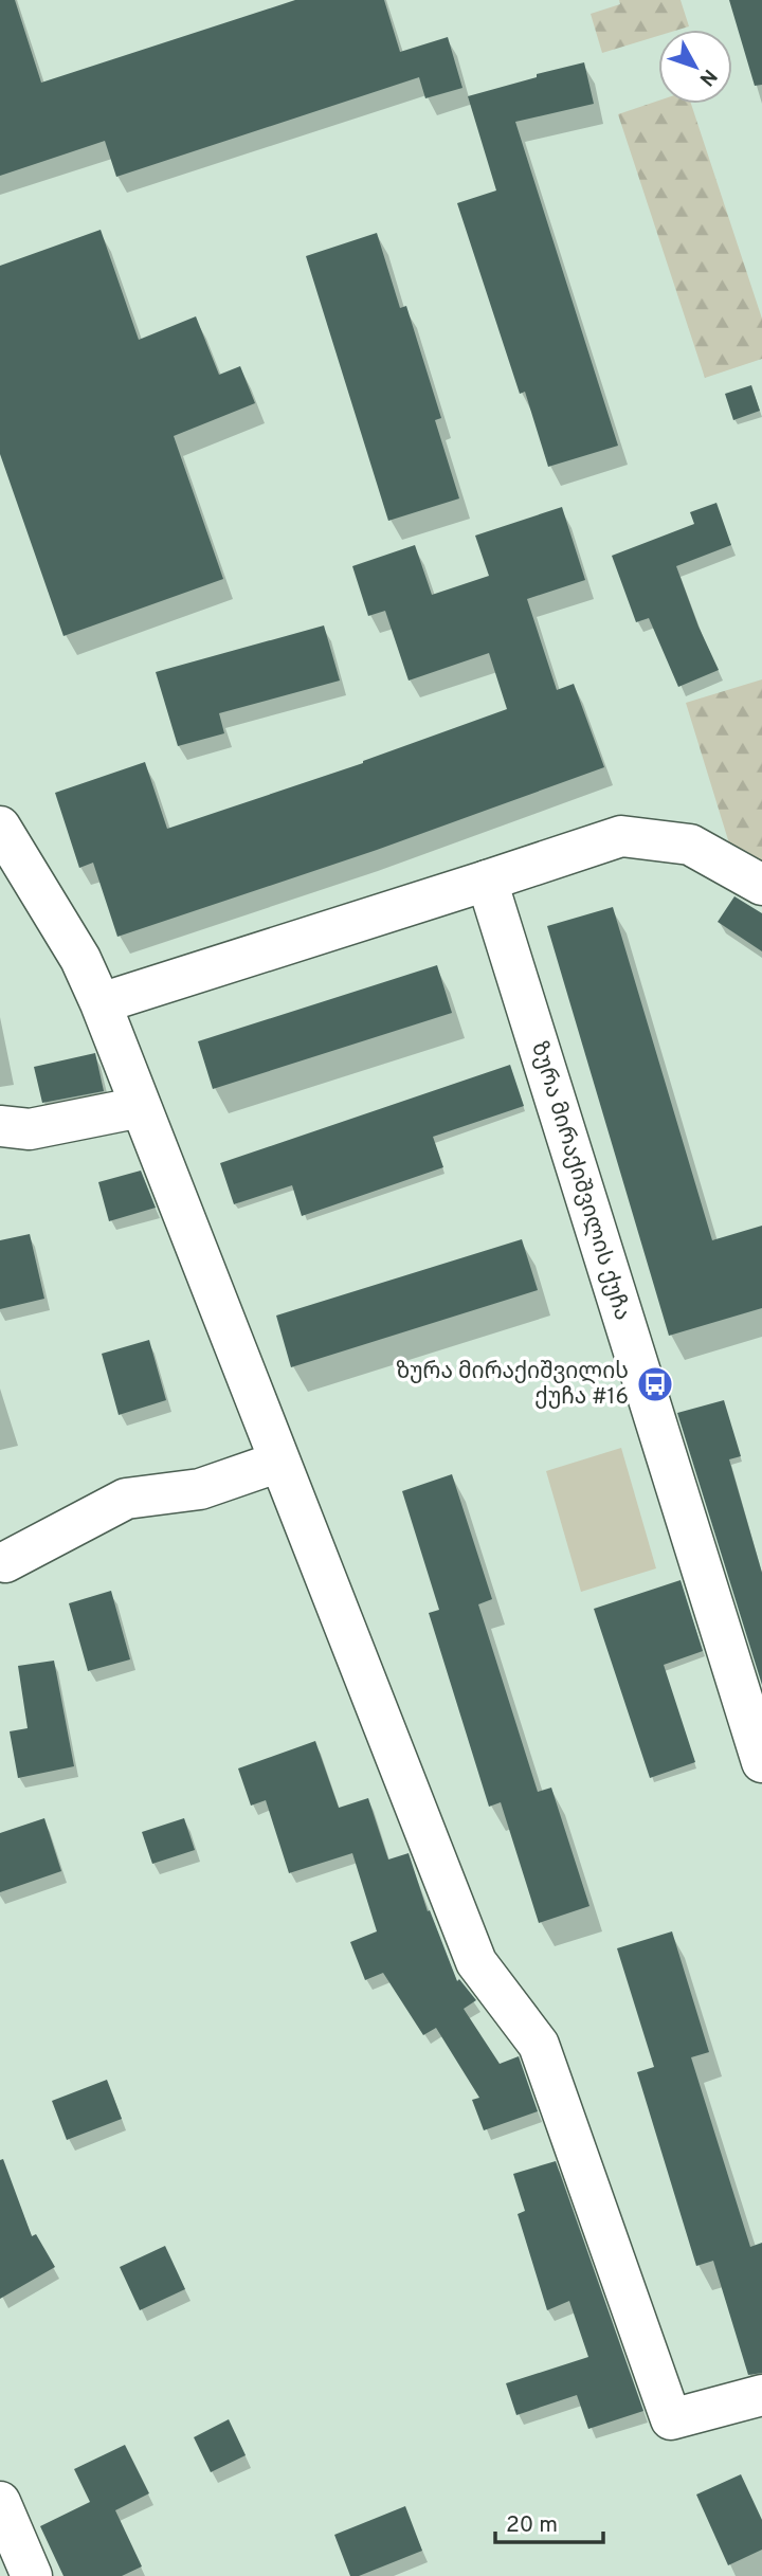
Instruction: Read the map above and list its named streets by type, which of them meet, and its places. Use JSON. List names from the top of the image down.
{
  "streets": {
    "street": ["ზურა მირაქიშვილის ქუჩა"]
  },
  "places": {
    "bus stop": ["ზურა მირაქიშვილის ქუჩა #16"]
  },
  "scale_bar": "20 m",
  "north": "bottom right"
}
